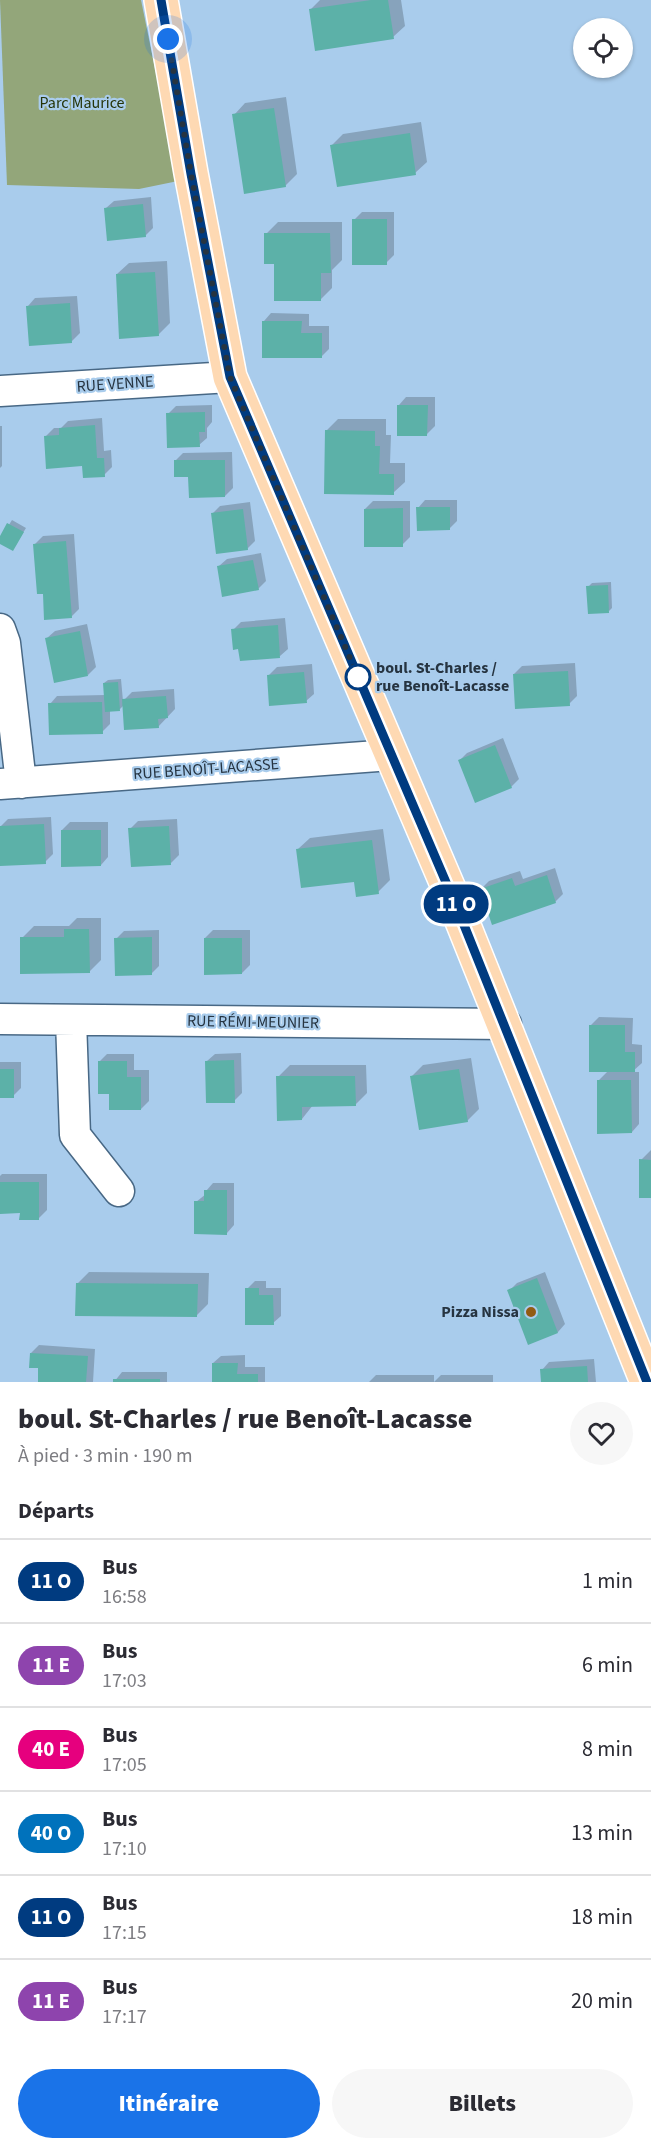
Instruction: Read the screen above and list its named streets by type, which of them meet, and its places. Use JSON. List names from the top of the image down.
{
  "streets": {
    "street": ["RUE VENNE", "RUE BENOÎT-LACASSE", "RUE RÉMI-MEUNIER"]
  },
  "parks": ["Parc Maurice"],
  "places": ["boul. St-Charles / rue Benoît-Lacasse", "Pizza Nissa"],
  "page": {
    "on_map": "11 O",
    "heading": [
      ["boul. St-Charles / rue Benoît-Lacasse", "À pied · 3 min · 190 m"],
      "Départs"
    ],
    "list": [
      {
        "mark": "11 O",
        "name": "Bus",
        "note": "16:58",
        "value": "1 min"
      },
      {
        "mark": "11 E",
        "name": "Bus",
        "note": "17:03",
        "value": "6 min"
      },
      {
        "mark": "40 E",
        "name": "Bus",
        "note": "17:05",
        "value": "8 min"
      },
      {
        "mark": "40 O",
        "name": "Bus",
        "note": "17:10",
        "value": "13 min"
      },
      {
        "mark": "11 O",
        "name": "Bus",
        "note": "17:15",
        "value": "18 min"
      },
      {
        "mark": "11 E",
        "name": "Bus",
        "note": "17:17",
        "value": "20 min"
      }
    ],
    "buttons": ["Itinéraire", "Billets"]
  }
}
